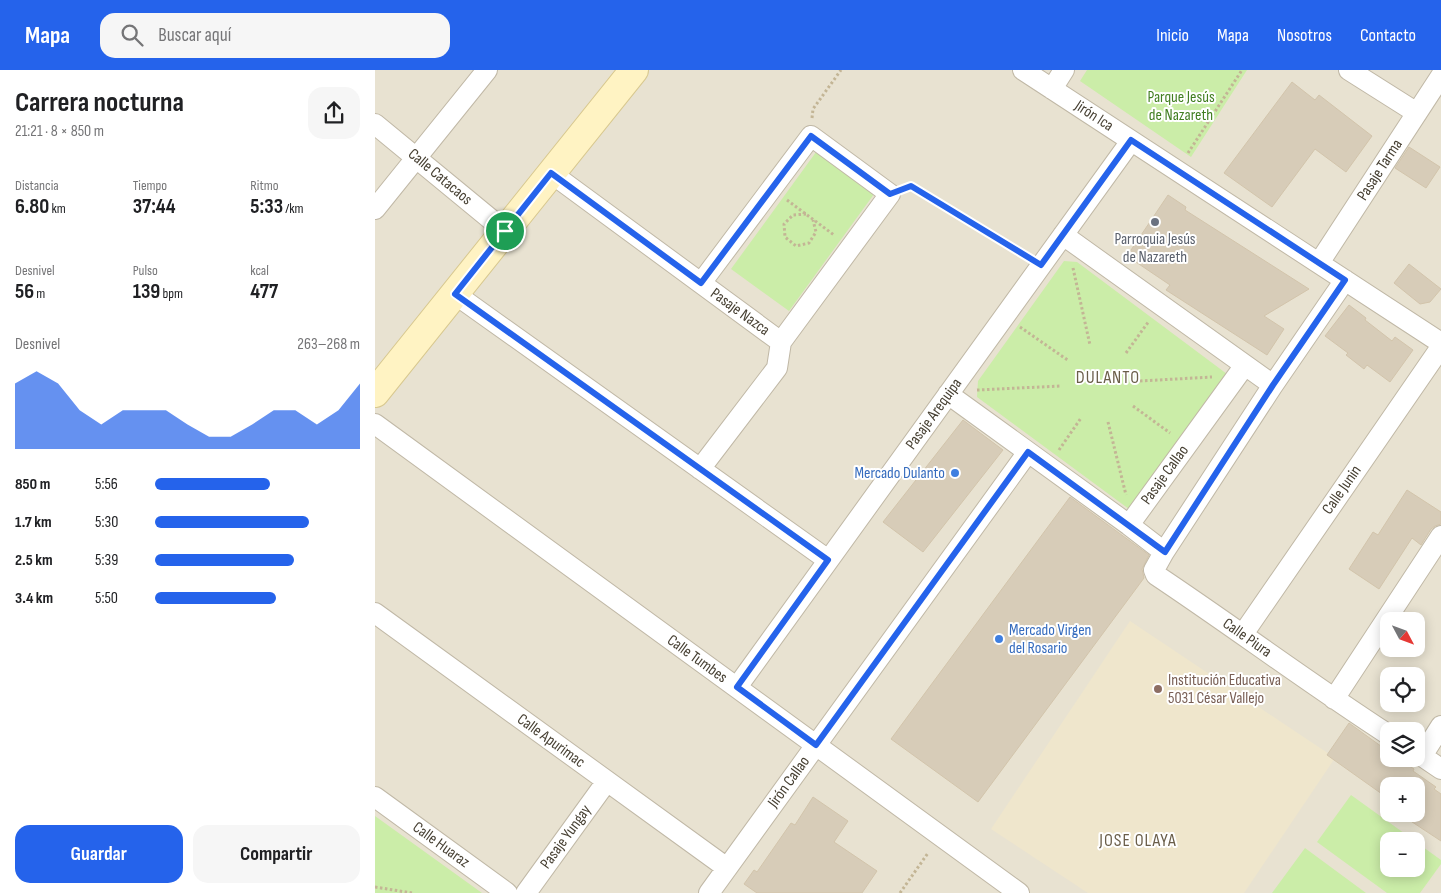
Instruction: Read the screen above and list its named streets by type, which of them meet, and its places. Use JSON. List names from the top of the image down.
{
  "streets": {
    "street": [
      "Jirón Ica",
      "Pasaje Tarma",
      "Calle Catacaos",
      "Pasaje Nazca",
      "Pasaje Arequipa",
      "Pasaje Callao",
      "Calle Junin",
      "Calle Piura",
      "Calle Tumbes",
      "Calle Apurimac",
      "Jirón Callao",
      "Pasaje Yungay",
      "Calle Huaraz"
    ]
  },
  "crossings": [
    ["Jirón Ica", "Pasaje Tarma"],
    ["Jirón Ica", "Pasaje Arequipa"],
    ["Jirón Ica", "Calle Junin"],
    ["Pasaje Arequipa", "Calle Tumbes"],
    ["Calle Junin", "Calle Piura"],
    ["Calle Tumbes", "Jirón Callao"],
    ["Calle Apurimac", "Jirón Callao"],
    ["Calle Apurimac", "Pasaje Yungay"]
  ],
  "districts": ["DULANTO", "JOSE OLAYA"],
  "parks": ["Parque Jesús de Nazareth"],
  "places": [
    "Parroquia Jesús de Nazareth",
    "Mercado Dulanto",
    "Mercado Virgen del Rosario",
    "Institución Educativa 5031 César Vallejo"
  ],
  "north": "bottom right",
  "page": {
    "header": "Mapa",
    "search": "Buscar aquí",
    "nav": [
      "Inicio",
      "Mapa",
      "Nosotros",
      "Contacto"
    ],
    "heading": ["Carrera nocturna", "21:21 · 8 × 850 m"],
    "stats": [
      ["Distancia", "6.80 km"],
      ["Tiempo", "37:44"],
      ["Ritmo", "5:33 /km"],
      ["Desnivel", "56 m"],
      ["Pulso", "139 bpm"],
      ["kcal", "477"]
    ],
    "chart": ["Desnivel", "263–268 m"],
    "list": [
      {
        "name": "850 m",
        "note": "5:56"
      },
      {
        "name": "1.7 km",
        "note": "5:30"
      },
      {
        "name": "2.5 km",
        "note": "5:39"
      },
      {
        "name": "3.4 km",
        "note": "5:50"
      }
    ],
    "map_buttons": ["+", "−"],
    "buttons": ["Guardar", "Compartir"]
  }
}
